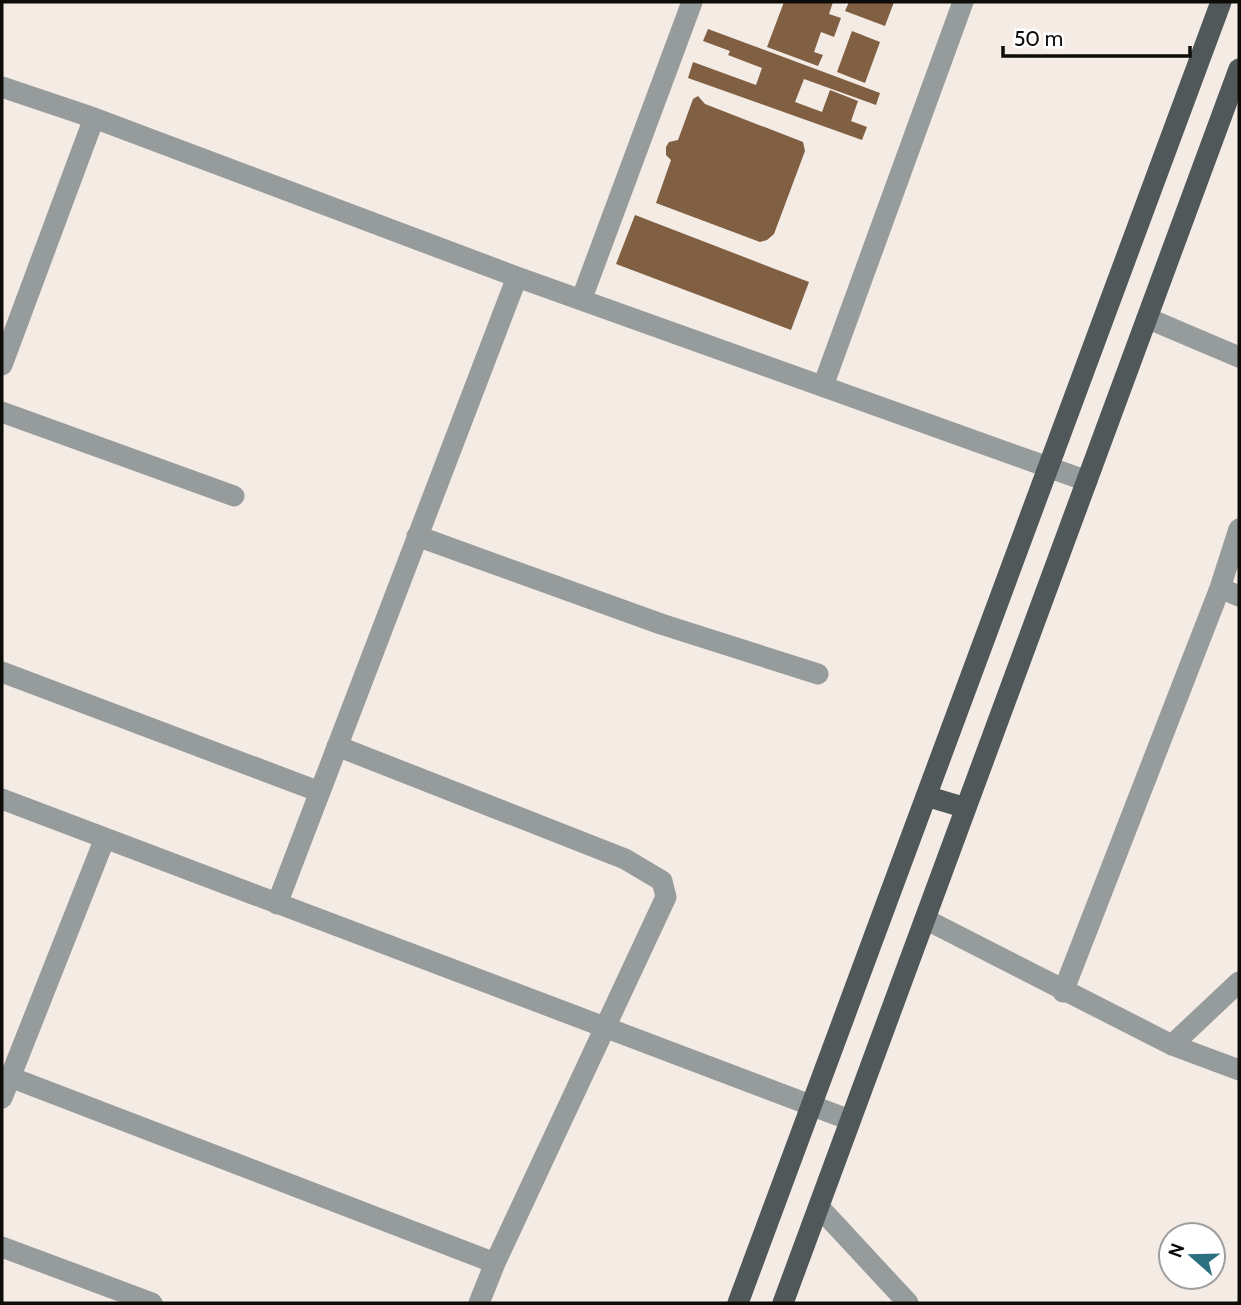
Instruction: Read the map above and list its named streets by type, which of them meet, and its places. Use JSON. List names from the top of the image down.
{
  "scale_bar": "50 m",
  "north": "left"
}
